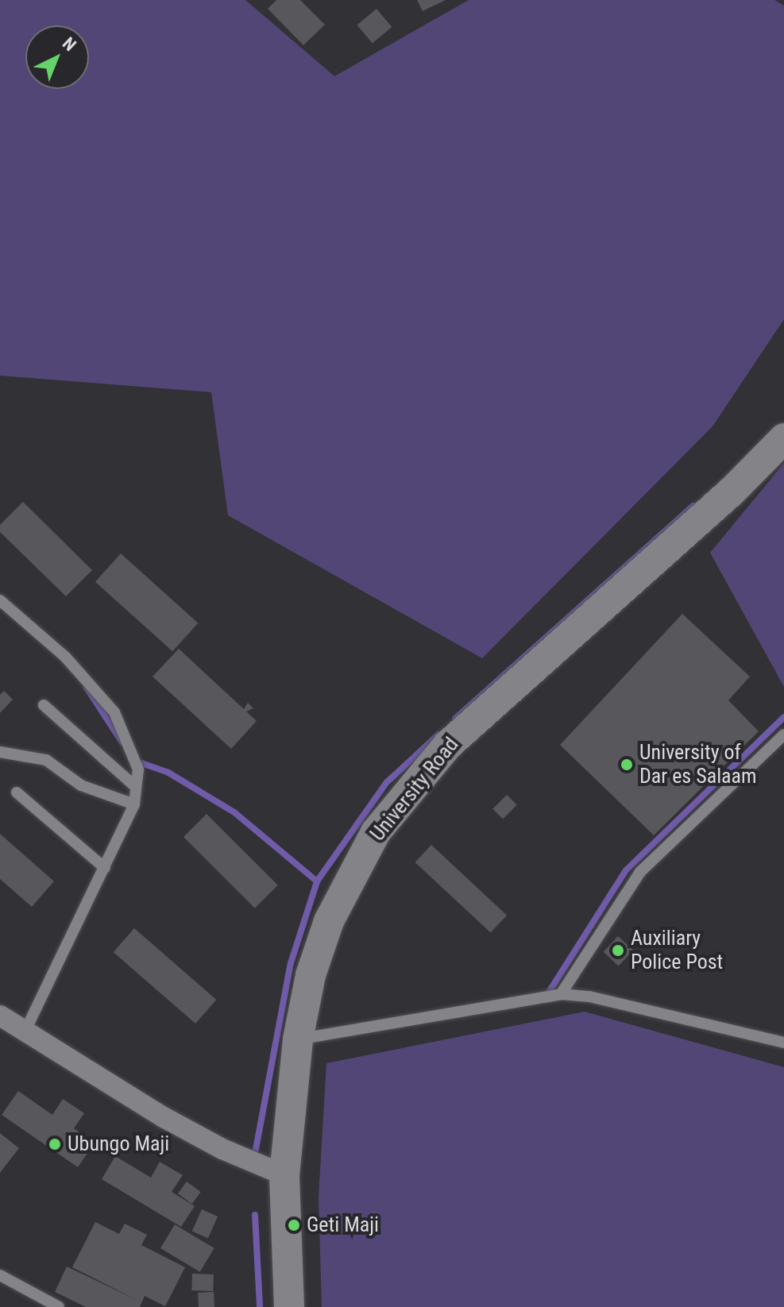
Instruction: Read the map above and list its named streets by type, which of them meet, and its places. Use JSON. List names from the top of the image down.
{
  "streets": {
    "street": ["University Road"]
  },
  "places": [
    "University of Dar es Salaam",
    "Auxiliary Police Post",
    "Ubungo Maji",
    "Geti Maji"
  ],
  "north": "top right"
}
